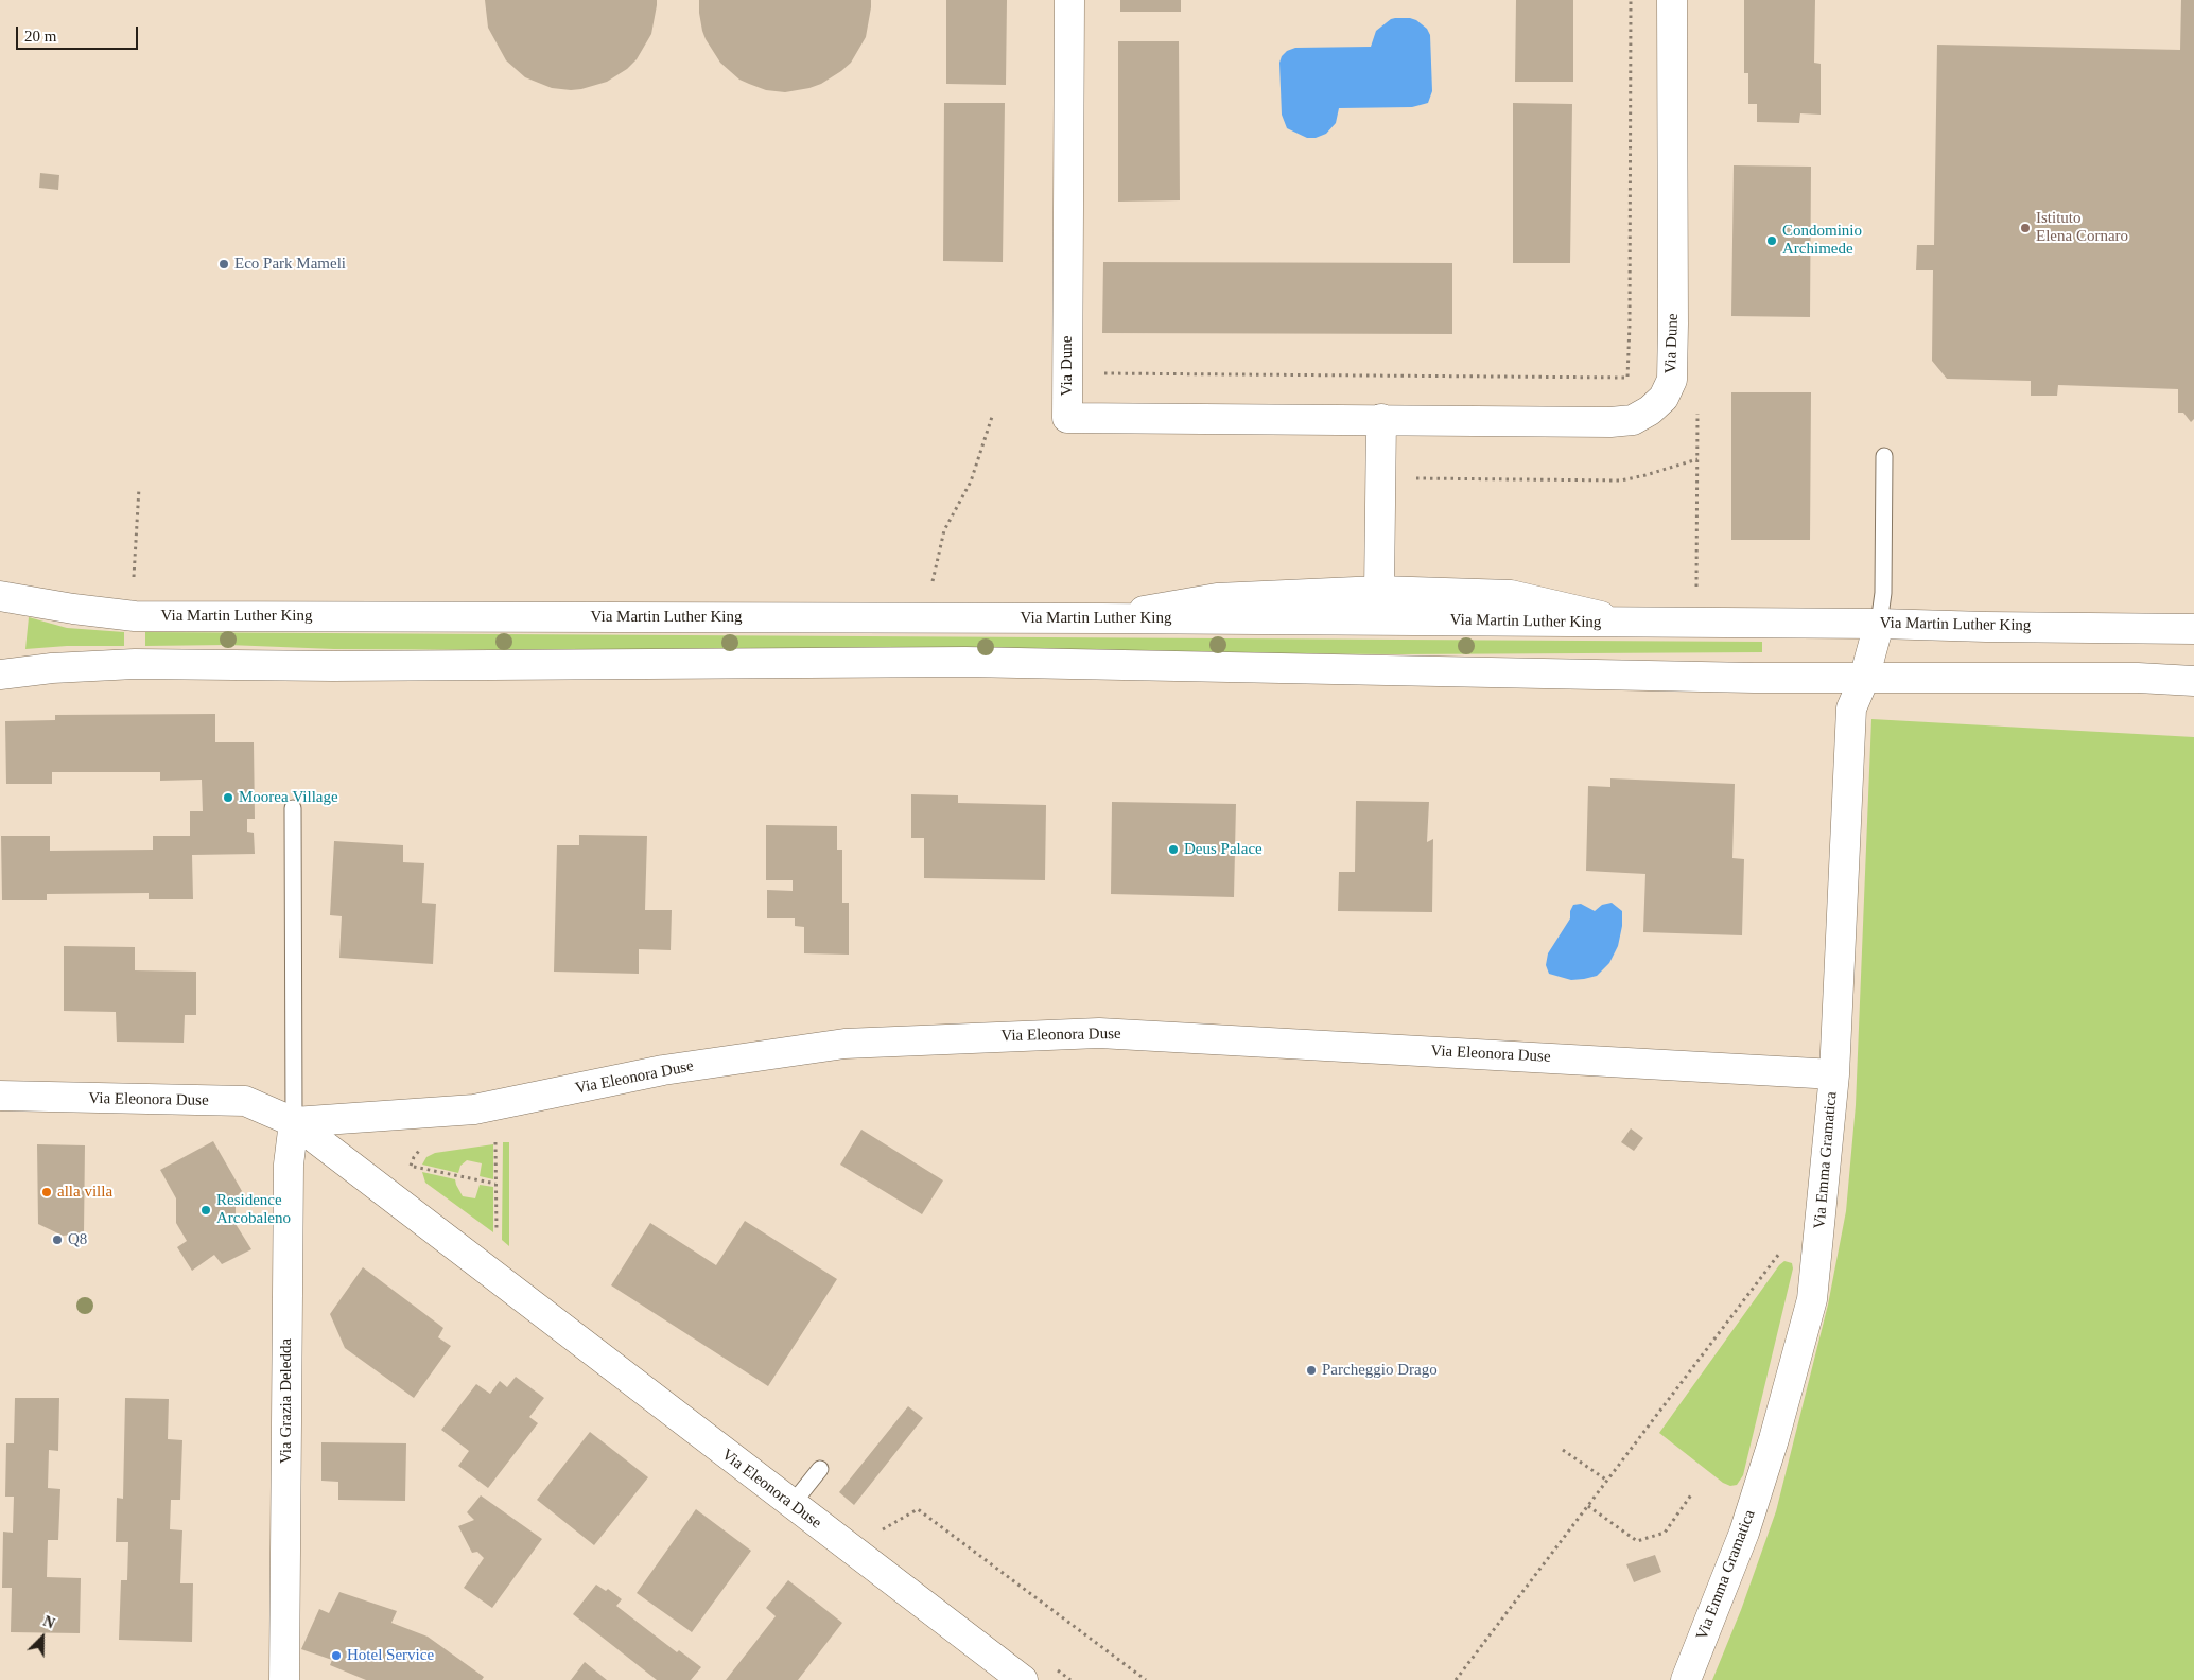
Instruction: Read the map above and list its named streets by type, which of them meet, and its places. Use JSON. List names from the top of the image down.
{
  "streets": {
    "street": [
      "Via Dune",
      "Via Martin Luther King",
      "Via Eleonora Duse",
      "Via Emma Gramatica",
      "Via Grazia Deledda"
    ]
  },
  "crossings": [
    ["Via Martin Luther King", "Via Emma Gramatica"],
    ["Via Eleonora Duse", "Via Emma Gramatica"],
    ["Via Eleonora Duse", "Via Grazia Deledda"]
  ],
  "places": [
    "Istituto Elena Cornaro",
    "Condominio Archimede",
    "Eco Park Mameli",
    "Moorea Village",
    "Deus Palace",
    "alla villa",
    "Residence Arcobaleno",
    "Q8",
    "Parcheggio Drago",
    "Hotel Service"
  ],
  "scale_bar": "20 m",
  "north": "top right"
}
